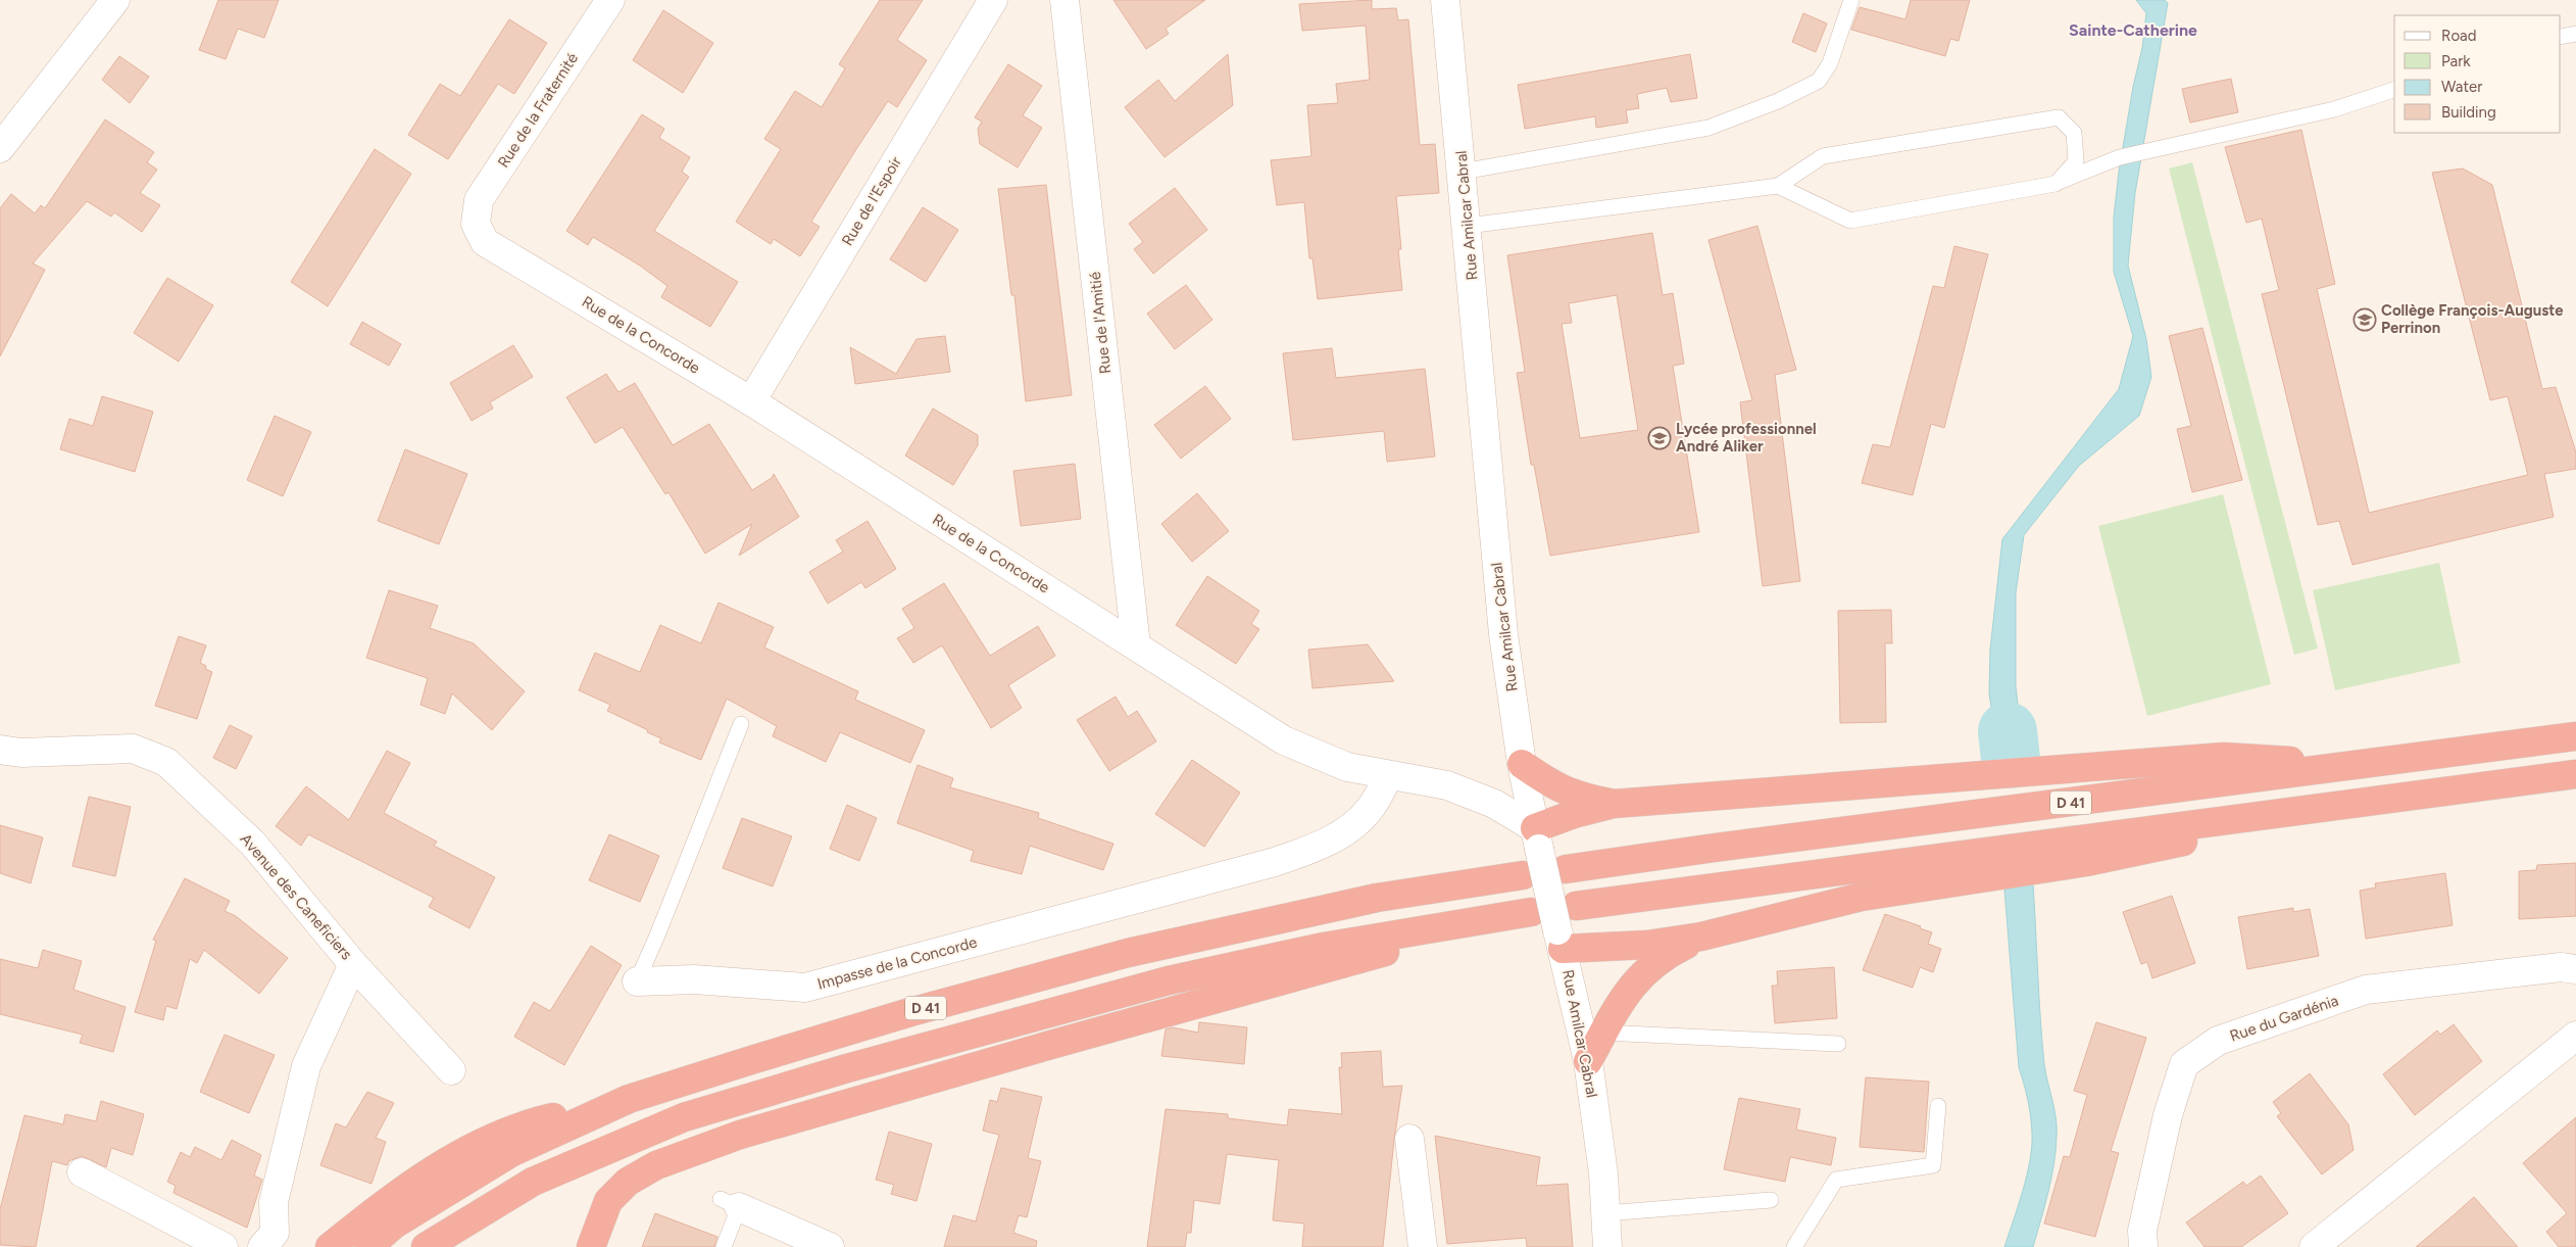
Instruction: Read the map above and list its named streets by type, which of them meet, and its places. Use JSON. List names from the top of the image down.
{
  "streets": {
    "highway": ["D 41"],
    "street": [
      "Rue de la Fraternité",
      "Rue de l'Espoir",
      "Rue Amilcar Cabral",
      "Rue de l'Amitié",
      "Rue de la Concorde",
      "Avenue des Caneficiers",
      "Impasse de la Concorde",
      "Rue du Gardénia"
    ]
  },
  "crossings": [
    ["Rue de la Fraternité", "Rue de la Concorde"],
    ["Rue de l'Espoir", "Rue de la Concorde"],
    ["Rue Amilcar Cabral", "Rue de la Concorde"],
    ["Rue de l'Amitié", "Rue de la Concorde"],
    ["Rue de la Concorde", "Impasse de la Concorde"]
  ],
  "districts": ["Sainte-Catherine"],
  "places": {
    "school or university": ["Collège François-Auguste Perrinon", "Lycée professionnel André Aliker"]
  },
  "legend": [
    "Road",
    "Park",
    "Water",
    "Building"
  ]
}
